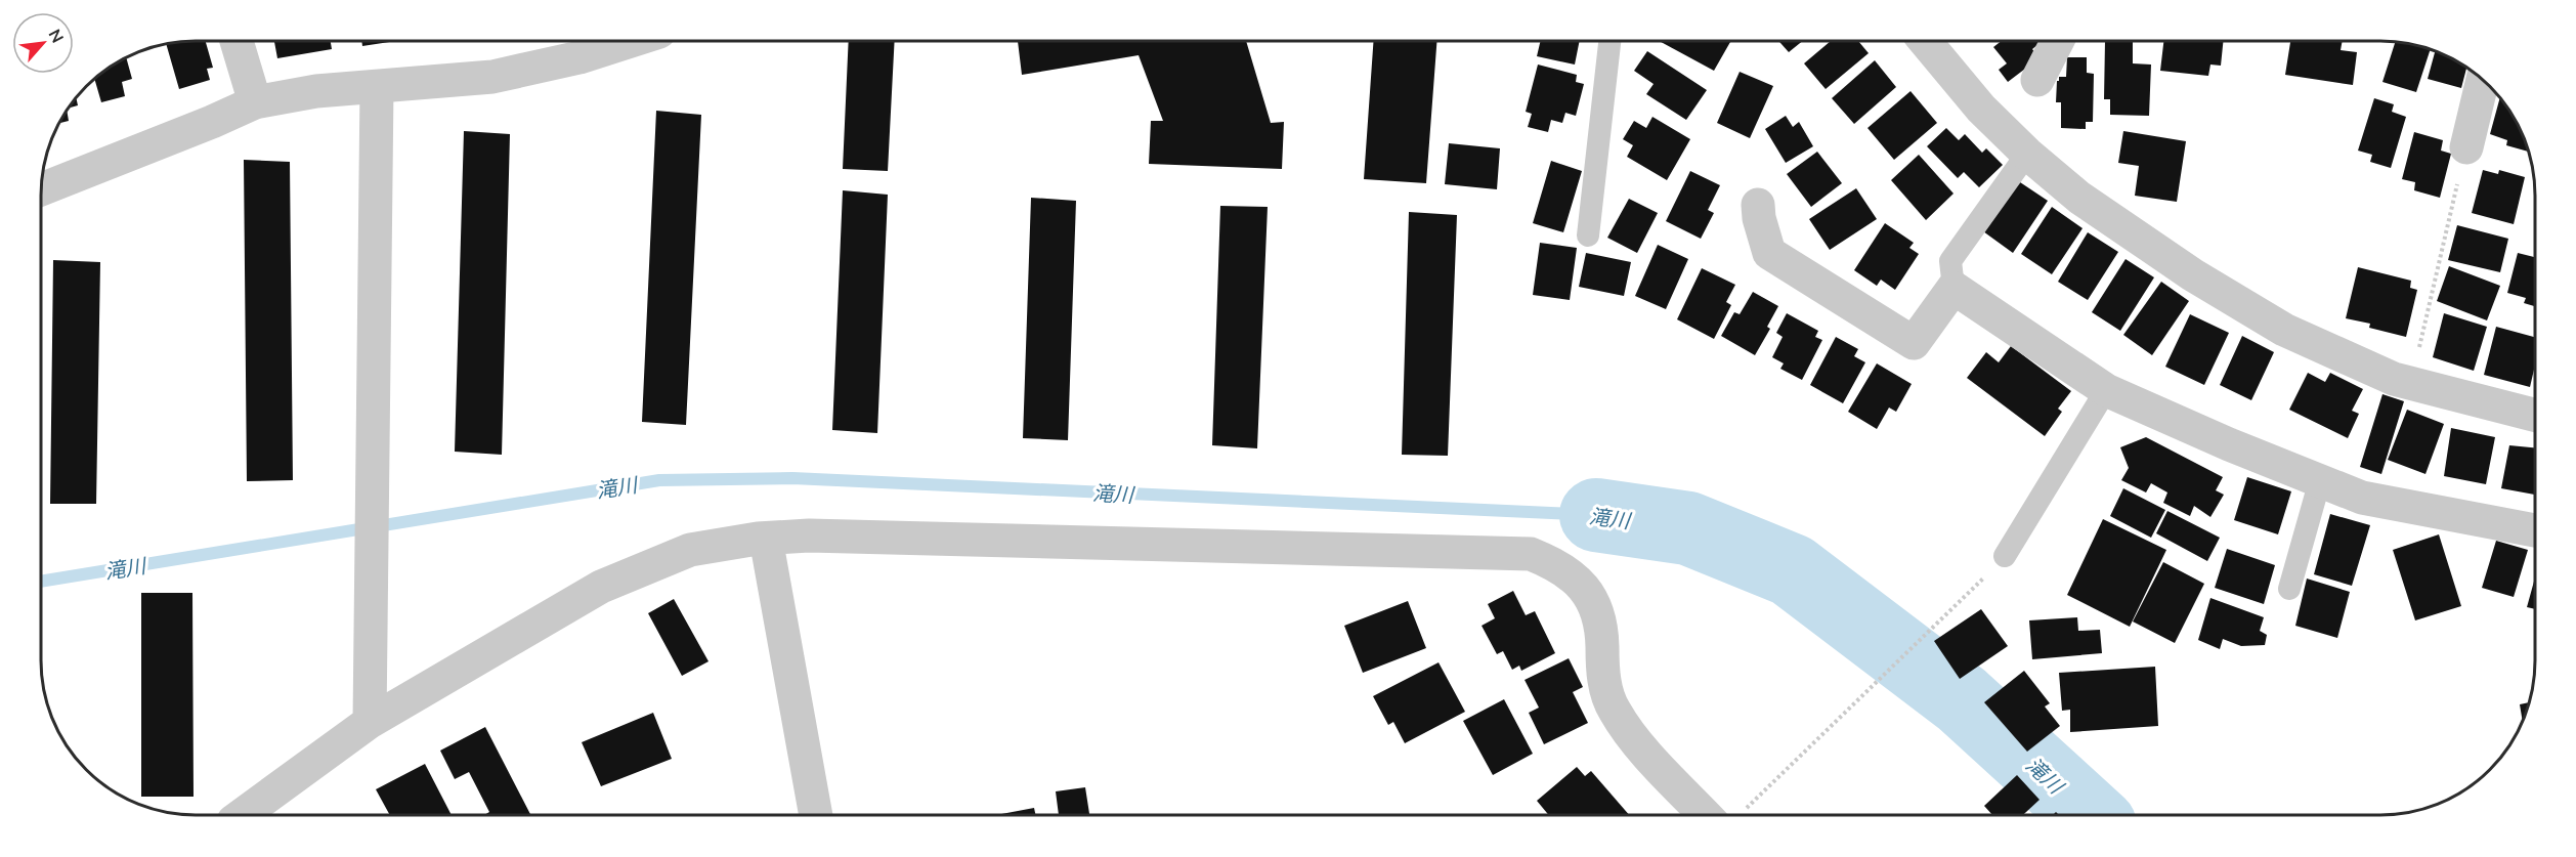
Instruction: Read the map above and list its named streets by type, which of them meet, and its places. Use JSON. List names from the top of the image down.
{
  "water": ["滝川"],
  "north": "top right"
}
